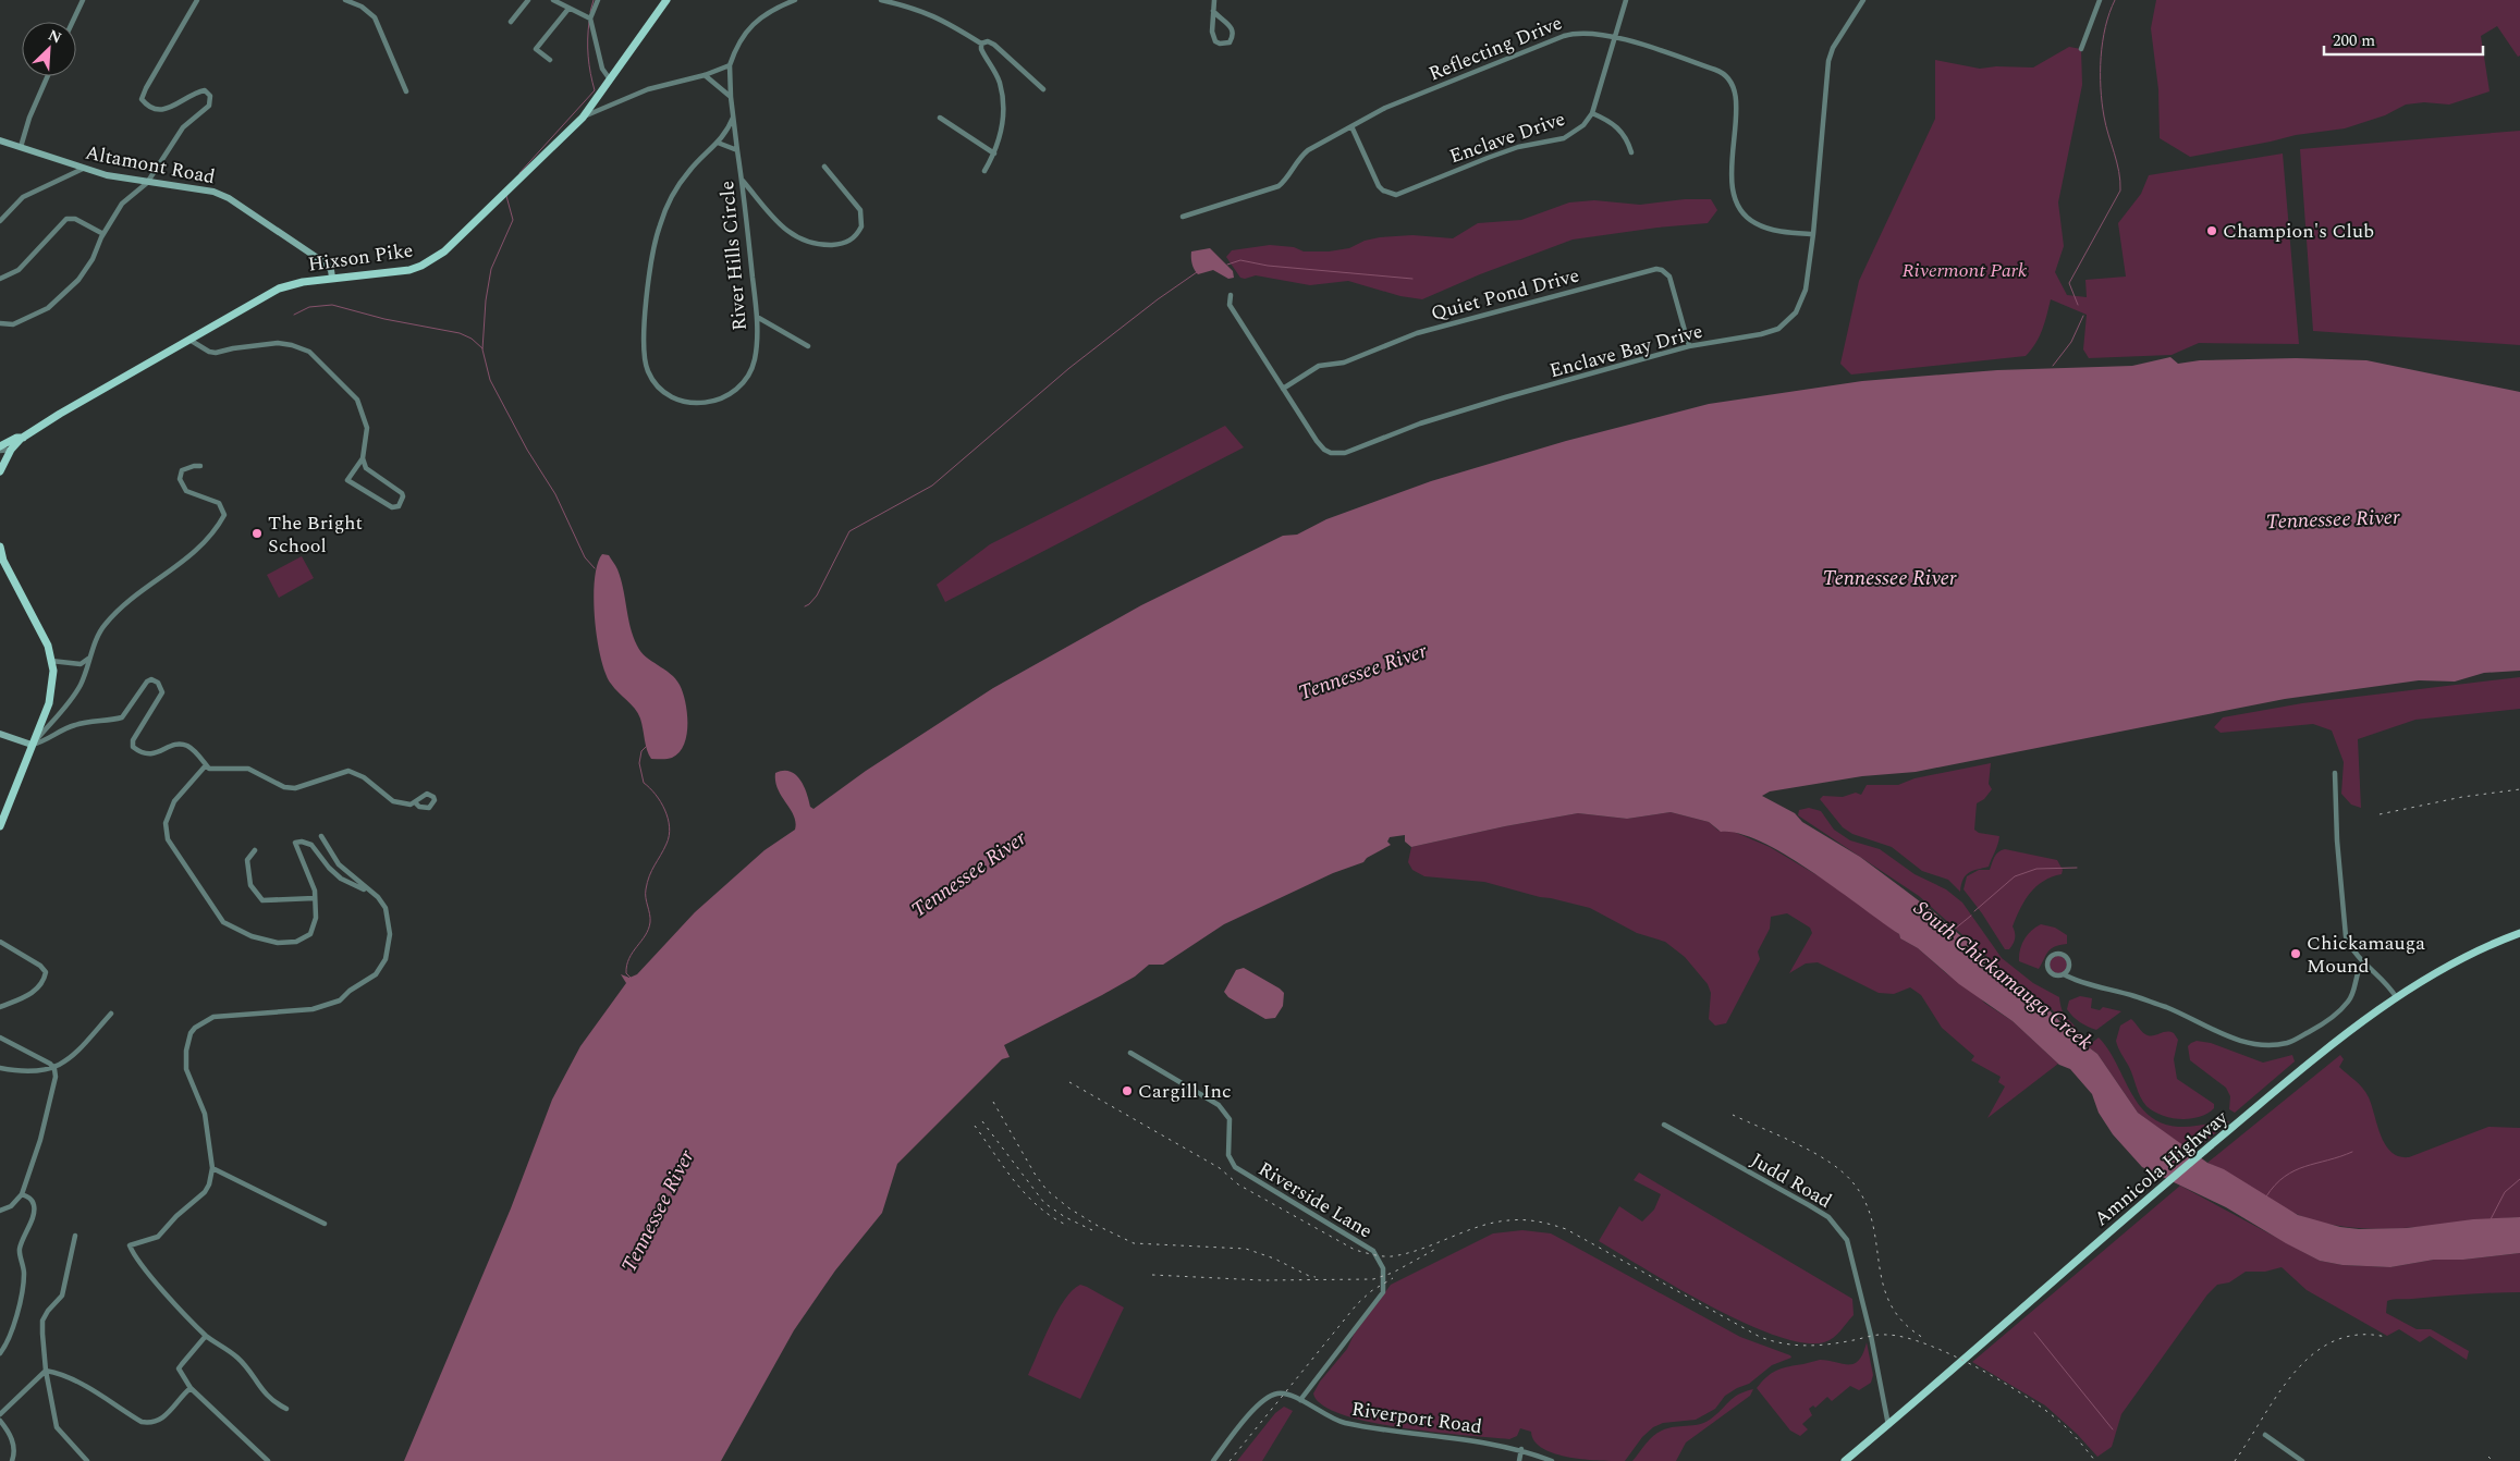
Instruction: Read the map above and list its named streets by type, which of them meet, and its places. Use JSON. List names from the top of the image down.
{
  "streets": {
    "main road": ["Hixson Pike", "Amnicola Highway"],
    "street": [
      "Reflecting Drive",
      "Enclave Drive",
      "Altamont Road",
      "River Hills Circle",
      "Quiet Pond Drive",
      "Enclave Bay Drive",
      "Judd Road",
      "Riverside Lane",
      "Riverport Road"
    ]
  },
  "crossings": [
    ["Reflecting Drive", "Enclave Drive"],
    ["Reflecting Drive", "Enclave Bay Drive"],
    ["Altamont Road", "Hixson Pike"],
    ["Quiet Pond Drive", "Enclave Bay Drive"],
    ["Amnicola Highway", "Judd Road"],
    ["Riverside Lane", "Riverport Road"]
  ],
  "water": ["Tennessee River", "South Chickamauga Creek"],
  "parks": ["Rivermont Park"],
  "places": [
    "Champion's Club",
    "The Bright School",
    "Chickamauga Mound",
    "Cargill Inc"
  ],
  "scale_bar": "200 m",
  "north": "top right"
}
